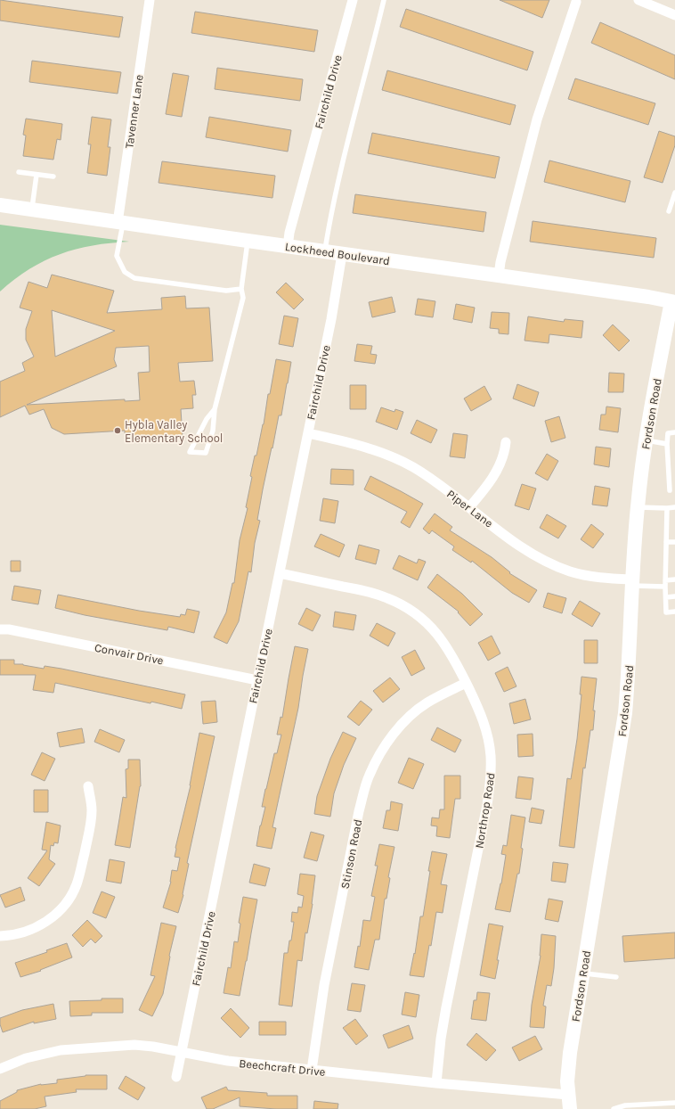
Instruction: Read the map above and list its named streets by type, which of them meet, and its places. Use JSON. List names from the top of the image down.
{
  "streets": {
    "street": [
      "Fairchild Drive",
      "Tavenner Lane",
      "Lockheed Boulevard",
      "Fordson Road",
      "Piper Lane",
      "Convair Drive",
      "Northrop Road",
      "Stinson Road",
      "Beechcraft Drive"
    ]
  },
  "crossings": [
    ["Fairchild Drive", "Lockheed Boulevard"],
    ["Fairchild Drive", "Piper Lane"],
    ["Fairchild Drive", "Convair Drive"],
    ["Fairchild Drive", "Northrop Road"],
    ["Fairchild Drive", "Beechcraft Drive"],
    ["Tavenner Lane", "Lockheed Boulevard"],
    ["Lockheed Boulevard", "Fordson Road"],
    ["Fordson Road", "Piper Lane"],
    ["Fordson Road", "Beechcraft Drive"],
    ["Northrop Road", "Stinson Road"],
    ["Northrop Road", "Beechcraft Drive"],
    ["Stinson Road", "Beechcraft Drive"]
  ],
  "places": ["Hybla Valley Elementary School"]
}
